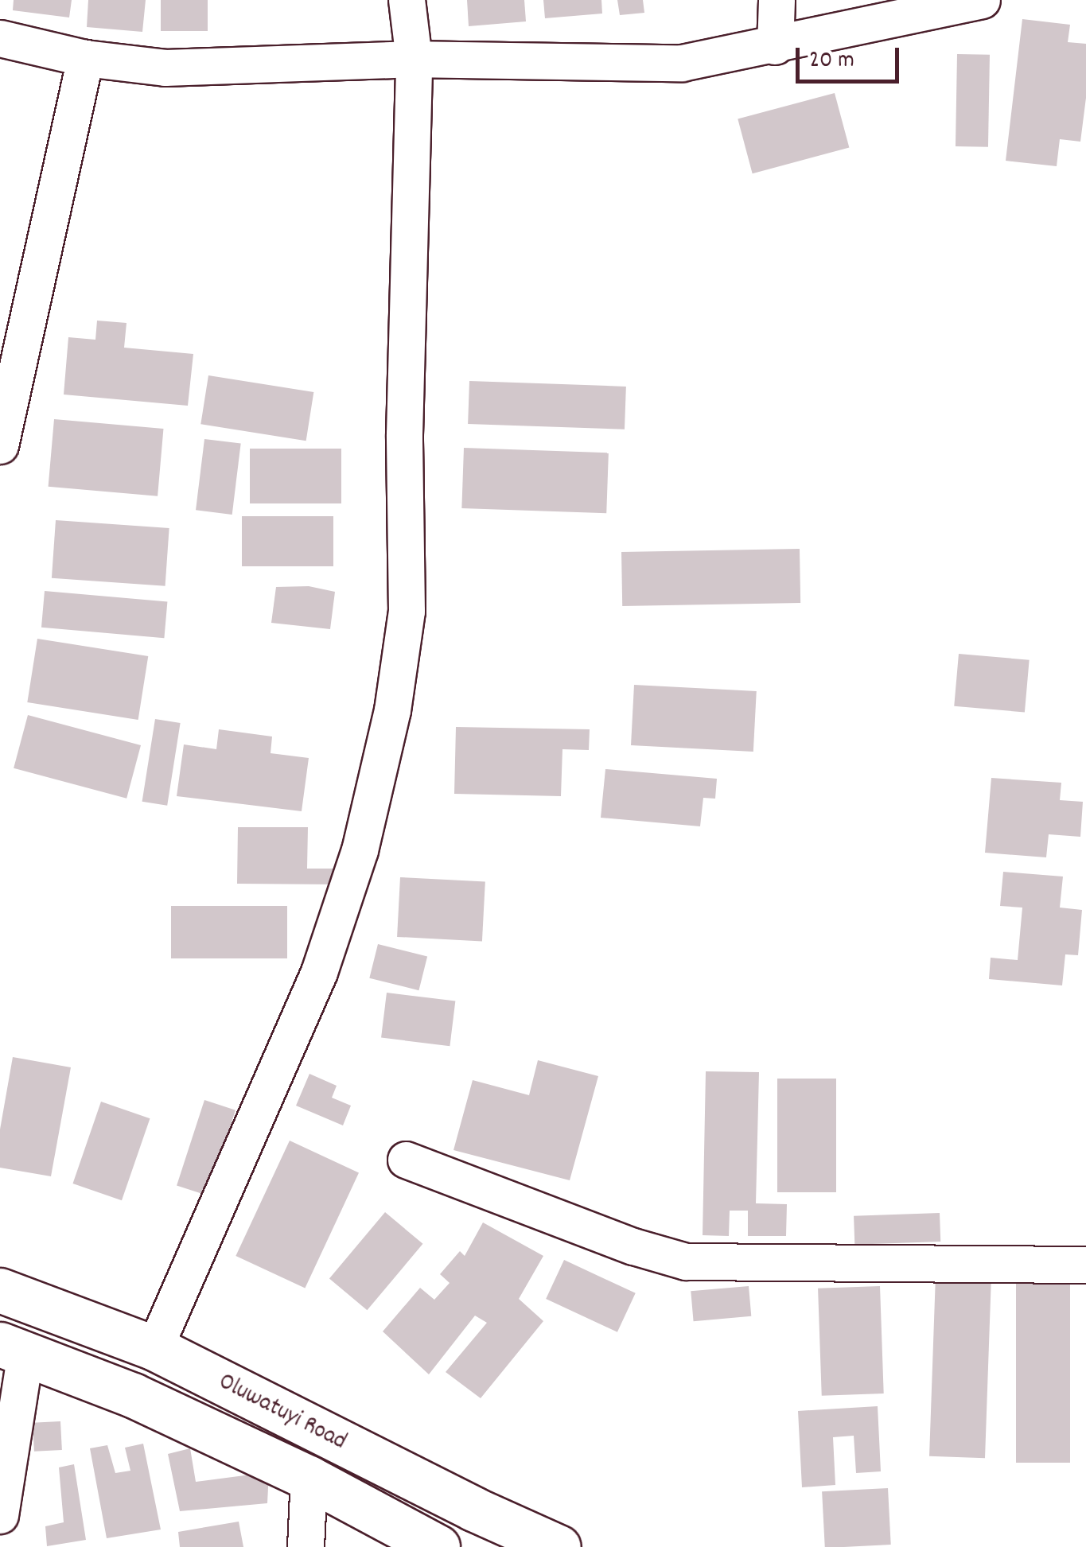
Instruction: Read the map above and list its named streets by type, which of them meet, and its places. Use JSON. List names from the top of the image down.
{
  "streets": {
    "street": ["Oluwatuyi Road"]
  },
  "scale_bar": "20 m"
}
